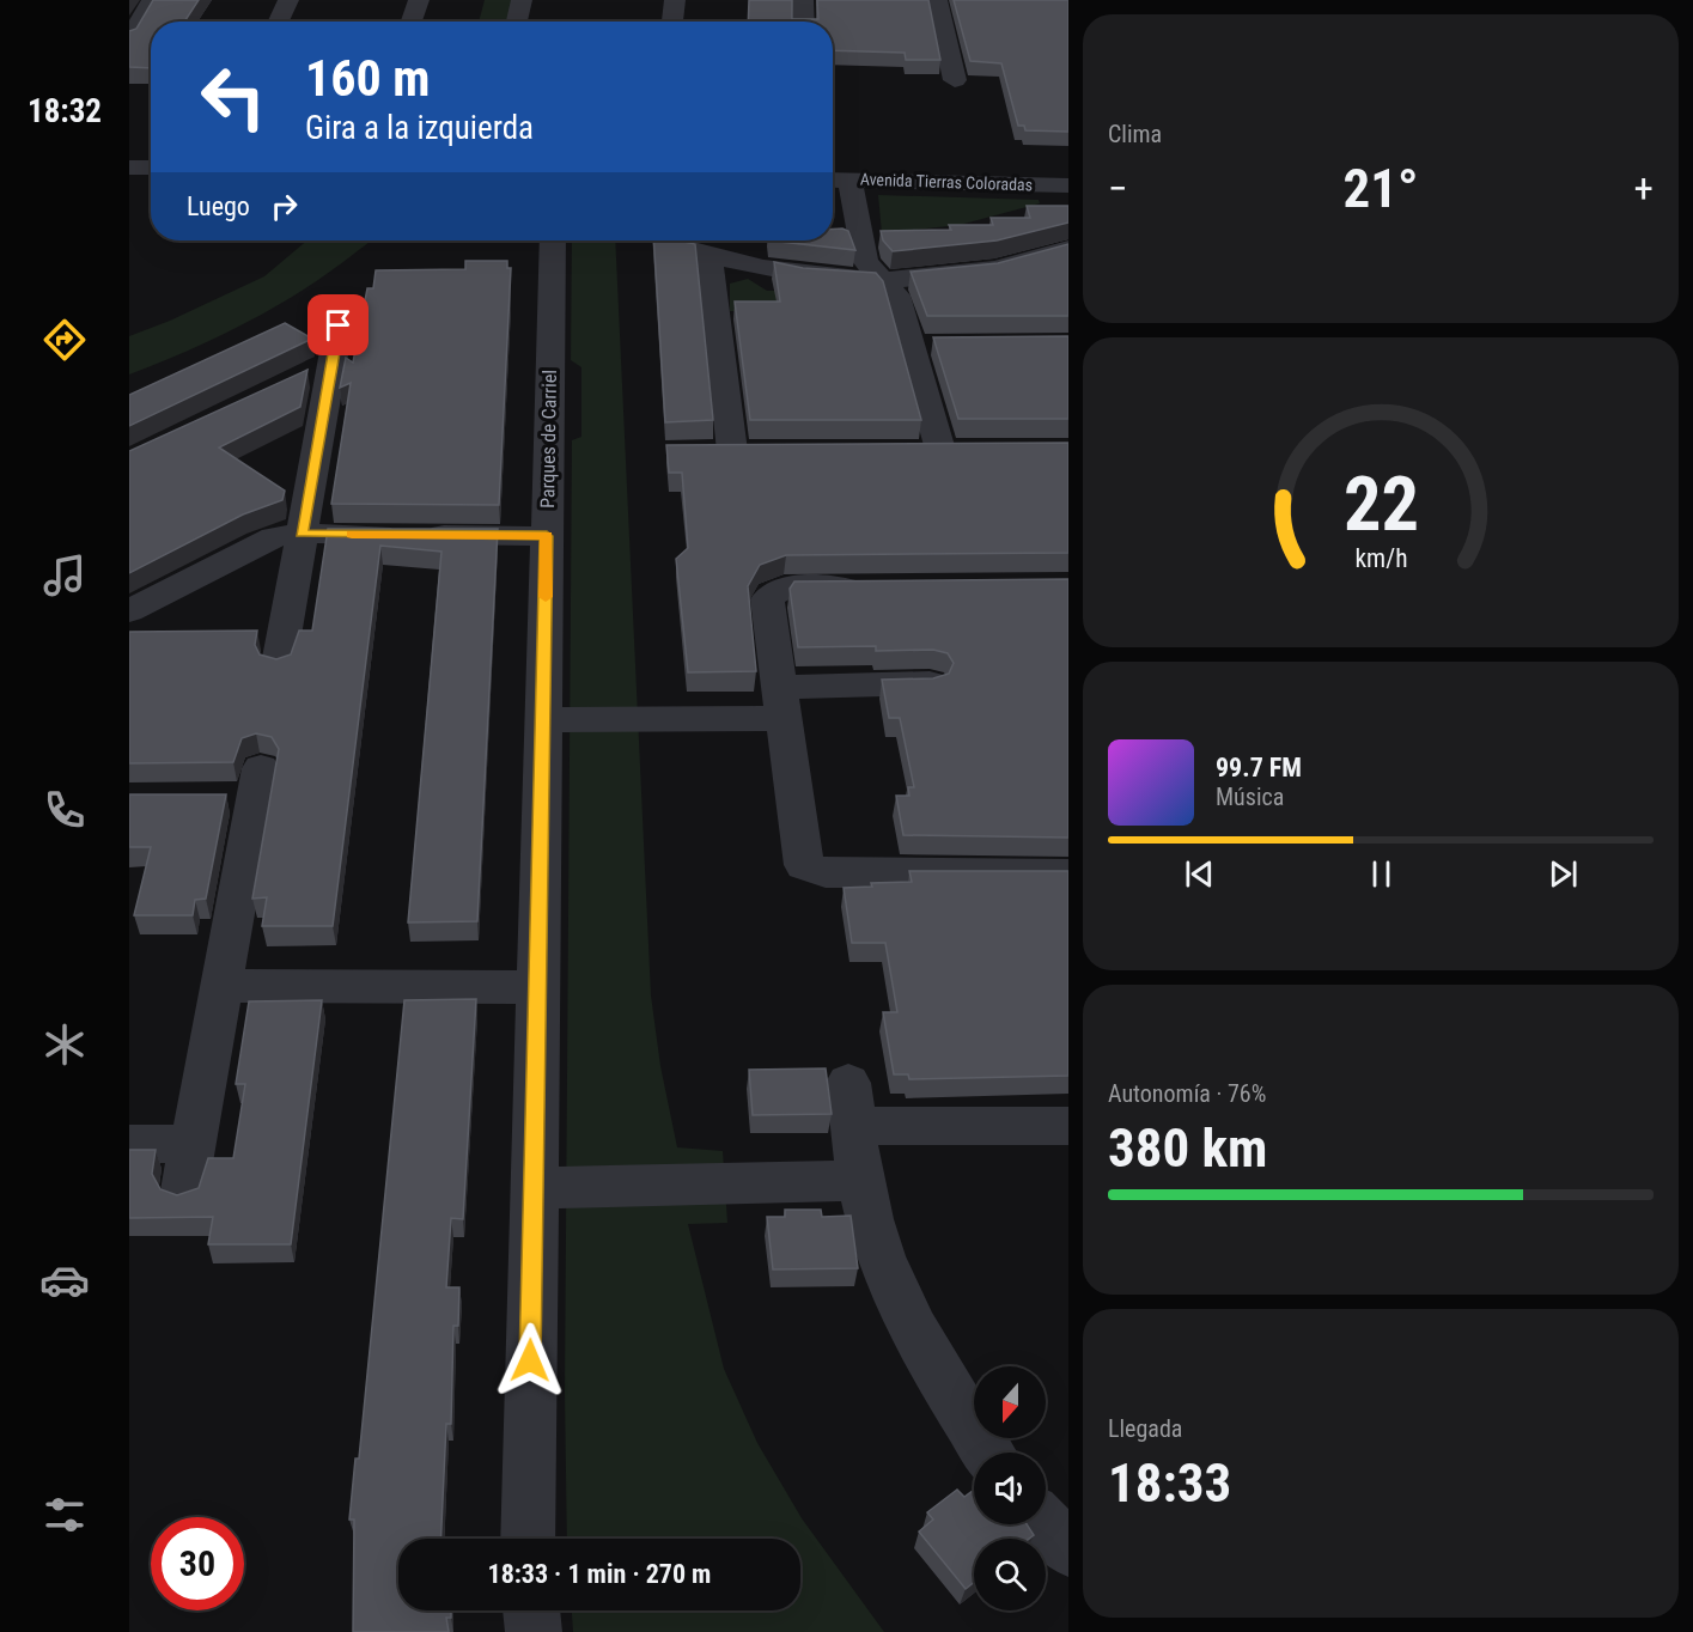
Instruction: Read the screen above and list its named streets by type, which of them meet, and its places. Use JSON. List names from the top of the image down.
{
  "streets": {
    "street": ["Avenida Tierras Coloradas", "Parques de Carriel"]
  },
  "north": "bottom",
  "page": {
    "tabs": "18:32",
    "tile": [
      "Clima",
      ["Autonomía · 76%", "380 km"],
      ["Llegada", "18:33"]
    ],
    "turn": ["160 m", "Gira a la izquierda"],
    "heat": ["−", "21°", "+"],
    "then": "Luego",
    "song": ["99.7 FM", "Música"],
    "limit": "30",
    "trip": "18:33 · 1 min · 270 m",
    "gauge": ["22", "km/h"]
  }
}
